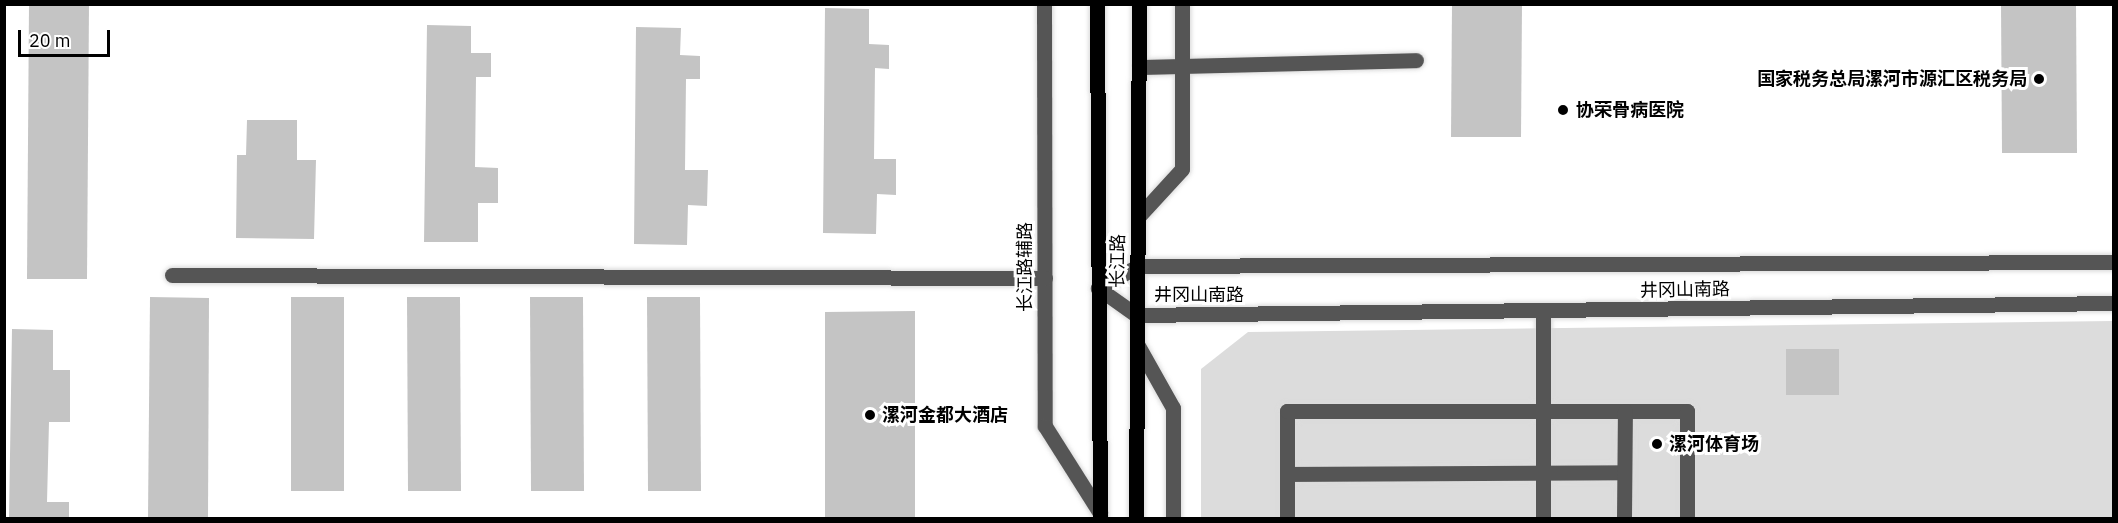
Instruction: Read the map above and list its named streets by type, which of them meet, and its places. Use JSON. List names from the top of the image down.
{
  "streets": {
    "main road": ["长江路"],
    "street": ["长江路辅路", "井冈山南路"]
  },
  "crossings": [
    ["长江路", "长江路辅路"],
    ["长江路", "井冈山南路"]
  ],
  "places": [
    "国家税务总局漯河市源汇区税务局",
    "协荣骨病医院",
    "漯河金都大酒店",
    "漯河体育场"
  ],
  "scale_bar": "20 m"
}
